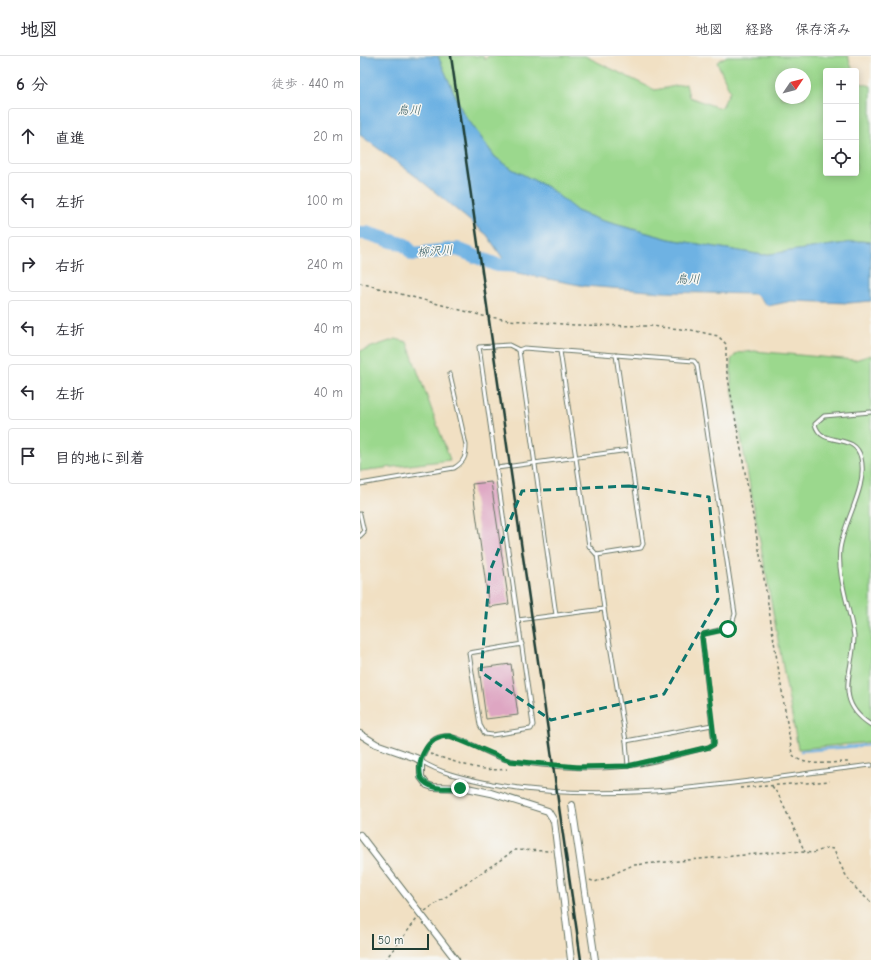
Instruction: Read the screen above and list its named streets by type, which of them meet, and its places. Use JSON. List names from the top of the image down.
{
  "water": ["烏川", "柳沢川"],
  "scale_bar": "50 m",
  "north": "top right",
  "page": {
    "header": "地図",
    "nav": ["地図", "経路", "保存済み"],
    "heading": ["6 分", "徒歩 · 440 m"],
    "map_buttons": ["+", "−"],
    "list": [
      ["直進", "20 m"],
      ["左折", "100 m"],
      ["右折", "240 m"],
      ["左折", "40 m"],
      ["左折", "40 m"],
      "目的地に到着"
    ],
    "scale": "50 m"
  }
}
